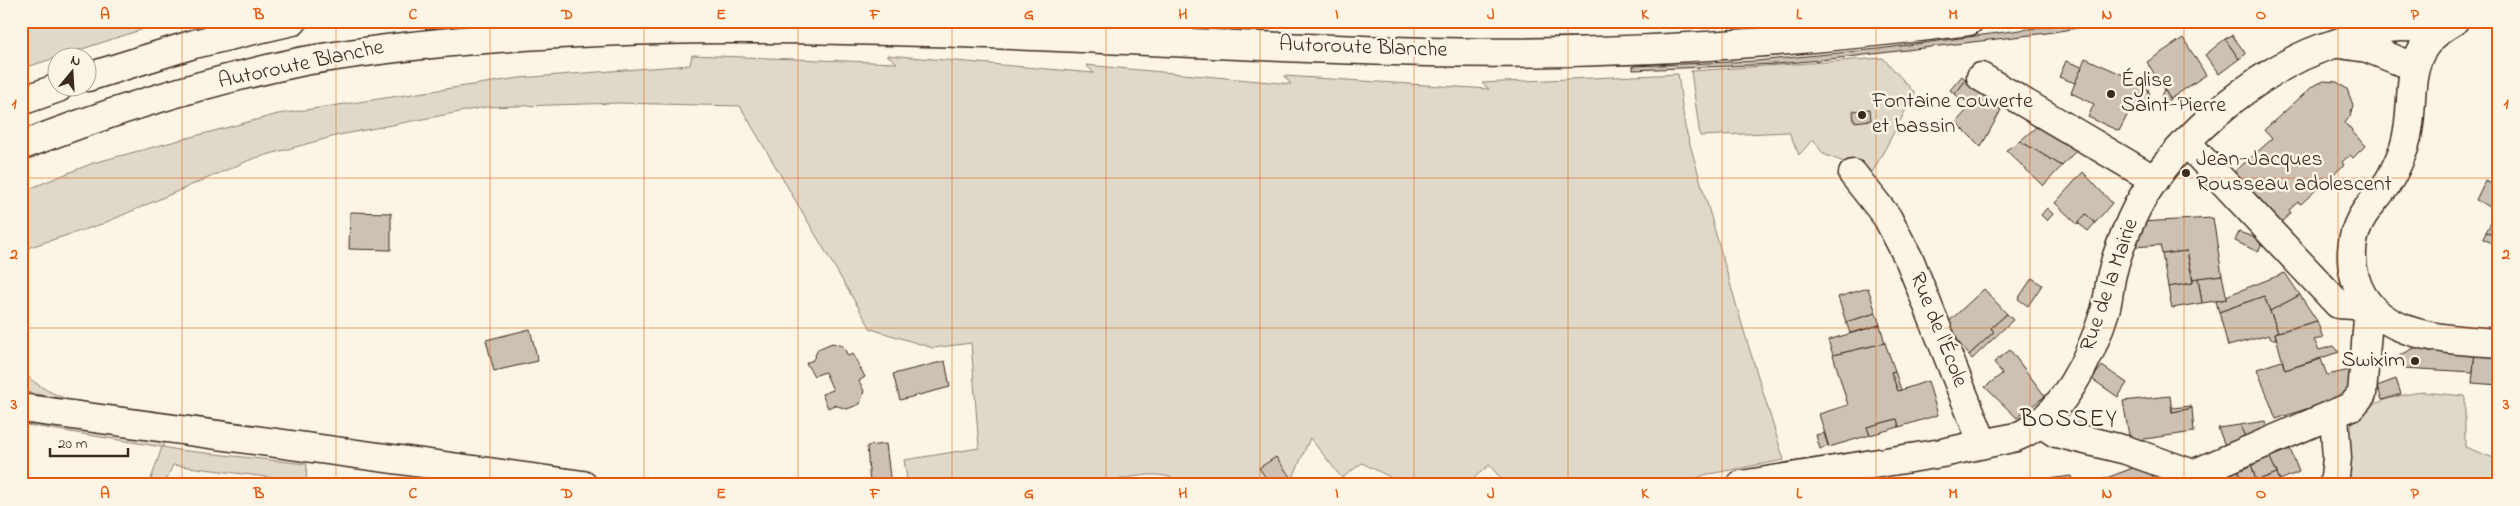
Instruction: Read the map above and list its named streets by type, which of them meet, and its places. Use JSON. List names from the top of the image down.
{
  "streets": {
    "main road": ["Autoroute Blanche", "Rue de la Mairie", "Rue de l'École"]
  },
  "crossings": [
    ["Rue de la Mairie", "Rue de l'École"]
  ],
  "districts": ["BOSSEY"],
  "places": [
    "Église Saint-Pierre",
    "Fontaine couverte et bassin",
    "Jean-Jacques Rousseau adolescent",
    "Swixim"
  ],
  "scale_bar": "20 m",
  "north": "top",
  "grid": {
    "columns": [
      "A",
      "B",
      "C",
      "D",
      "E",
      "F",
      "G",
      "H",
      "I",
      "J",
      "K",
      "L",
      "M",
      "N",
      "O",
      "P"
    ],
    "rows": ["1", "2", "3"]
  }
}
